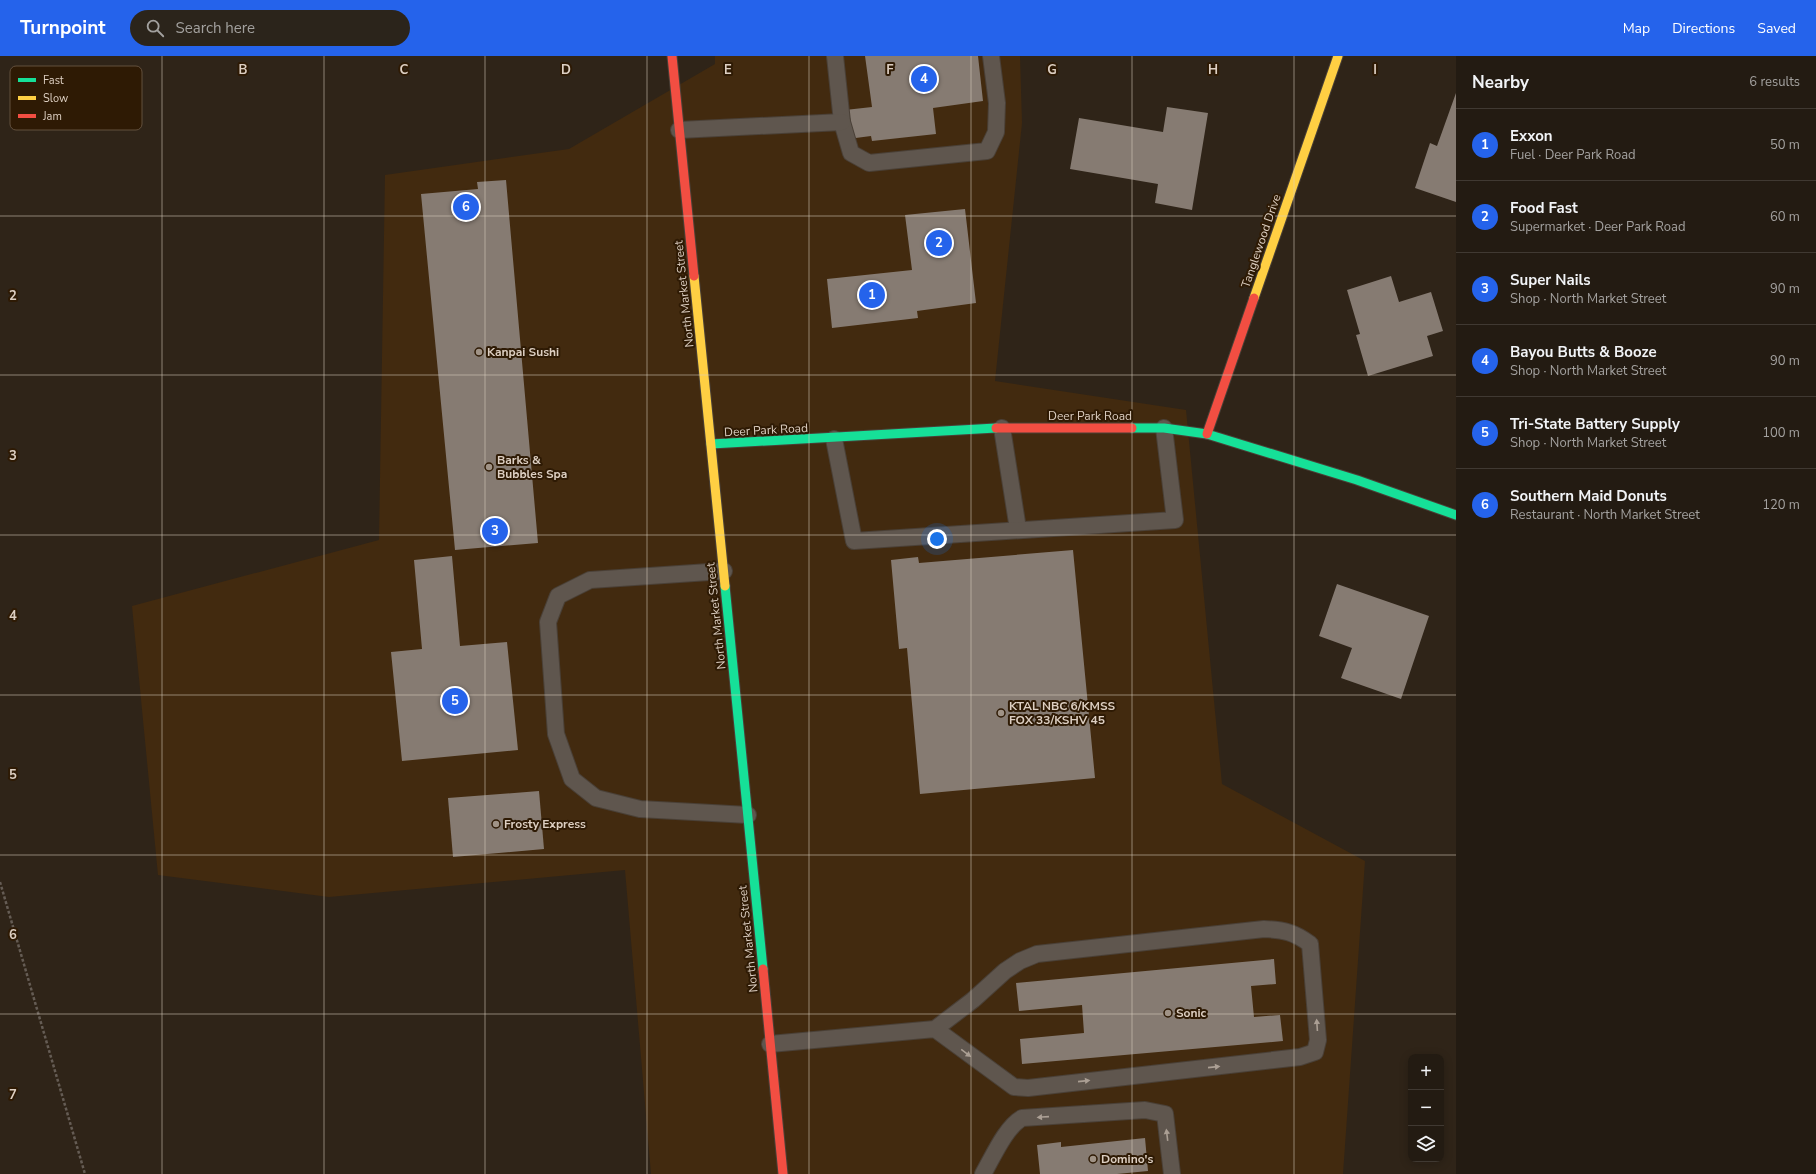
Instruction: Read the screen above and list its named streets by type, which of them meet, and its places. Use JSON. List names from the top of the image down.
{
  "streets": {
    "street": ["Tanglewood Drive", "North Market Street", "Deer Park Road"]
  },
  "crossings": [
    ["Tanglewood Drive", "Deer Park Road"],
    ["North Market Street", "Deer Park Road"]
  ],
  "places": [
    "Kanpai Sushi",
    "Barks & Bubbles Spa",
    "KTAL NBC 6/KMSS FOX 33/KSHV 45",
    "Frosty Express",
    "Sonic",
    "Domino's"
  ],
  "legend": ["Fast", "Slow", "Jam"],
  "page": {
    "header": "Turnpoint",
    "search": "Search here",
    "nav": ["Map", "Directions", "Saved"],
    "heading": ["Nearby", "6 results"],
    "pins": [
      "4",
      "6",
      "2",
      "1",
      "3",
      "5"
    ],
    "list": [
      {
        "mark": "1",
        "name": "Exxon",
        "note": "Fuel · Deer Park Road",
        "value": "50 m"
      },
      {
        "mark": "2",
        "name": "Food Fast",
        "note": "Supermarket · Deer Park Road",
        "value": "60 m"
      },
      {
        "mark": "3",
        "name": "Super Nails",
        "note": "Shop · North Market Street",
        "value": "90 m"
      },
      {
        "mark": "4",
        "name": "Bayou Butts & Booze",
        "note": "Shop · North Market Street",
        "value": "90 m"
      },
      {
        "mark": "5",
        "name": "Tri-State Battery Supply",
        "note": "Shop · North Market Street",
        "value": "100 m"
      },
      {
        "mark": "6",
        "name": "Southern Maid Donuts",
        "note": "Restaurant · North Market Street",
        "value": "120 m"
      }
    ],
    "map_buttons": ["+", "−"]
  },
  "grid": {
    "columns": [
      "B",
      "C",
      "D",
      "E",
      "F",
      "G",
      "H",
      "I"
    ],
    "rows": [
      "2",
      "3",
      "4",
      "5",
      "6",
      "7"
    ]
  }
}
